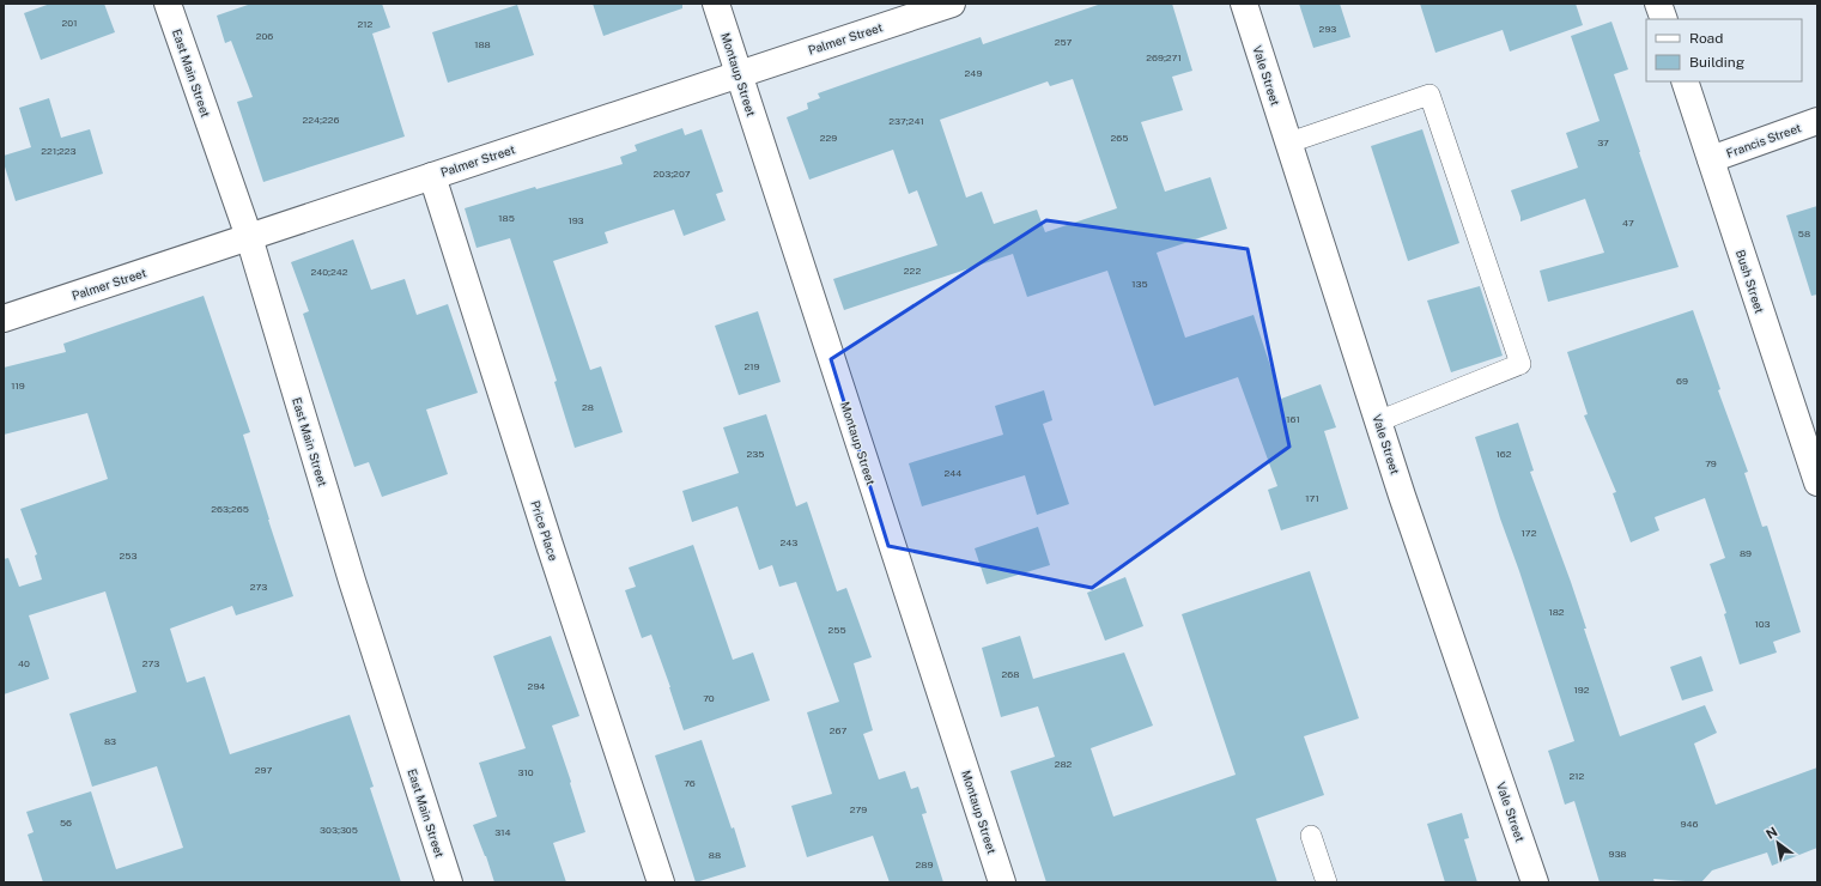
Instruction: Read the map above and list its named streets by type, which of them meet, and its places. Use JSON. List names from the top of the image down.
{
  "streets": {
    "street": [
      "Palmer Street",
      "East Main Street",
      "Montaup Street",
      "Vale Street",
      "Francis Street",
      "Bush Street",
      "Price Place"
    ]
  },
  "crossings": [
    ["Palmer Street", "East Main Street"],
    ["Palmer Street", "Montaup Street"],
    ["Palmer Street", "Price Place"],
    ["Francis Street", "Bush Street"]
  ],
  "house_numbers": [
    "201",
    "212",
    "293",
    "206",
    "257",
    "188",
    "269;271",
    "249",
    "224;226",
    "237;241",
    "229",
    "265",
    "37",
    "221;223",
    "203;207",
    "185",
    "193",
    "47",
    "58",
    "222",
    "240;242",
    "135",
    "219",
    "69",
    "119",
    "28",
    "161",
    "235",
    "162",
    "79",
    "244",
    "171",
    "263;265",
    "172",
    "243",
    "89",
    "253",
    "273",
    "182",
    "103",
    "255",
    "40",
    "273",
    "268",
    "294",
    "192",
    "70",
    "267",
    "83",
    "282",
    "297",
    "310",
    "212",
    "76",
    "279",
    "56",
    "946",
    "303;305",
    "314",
    "938",
    "88",
    "289"
  ],
  "legend": ["Road", "Building"],
  "north": "top left"
}
